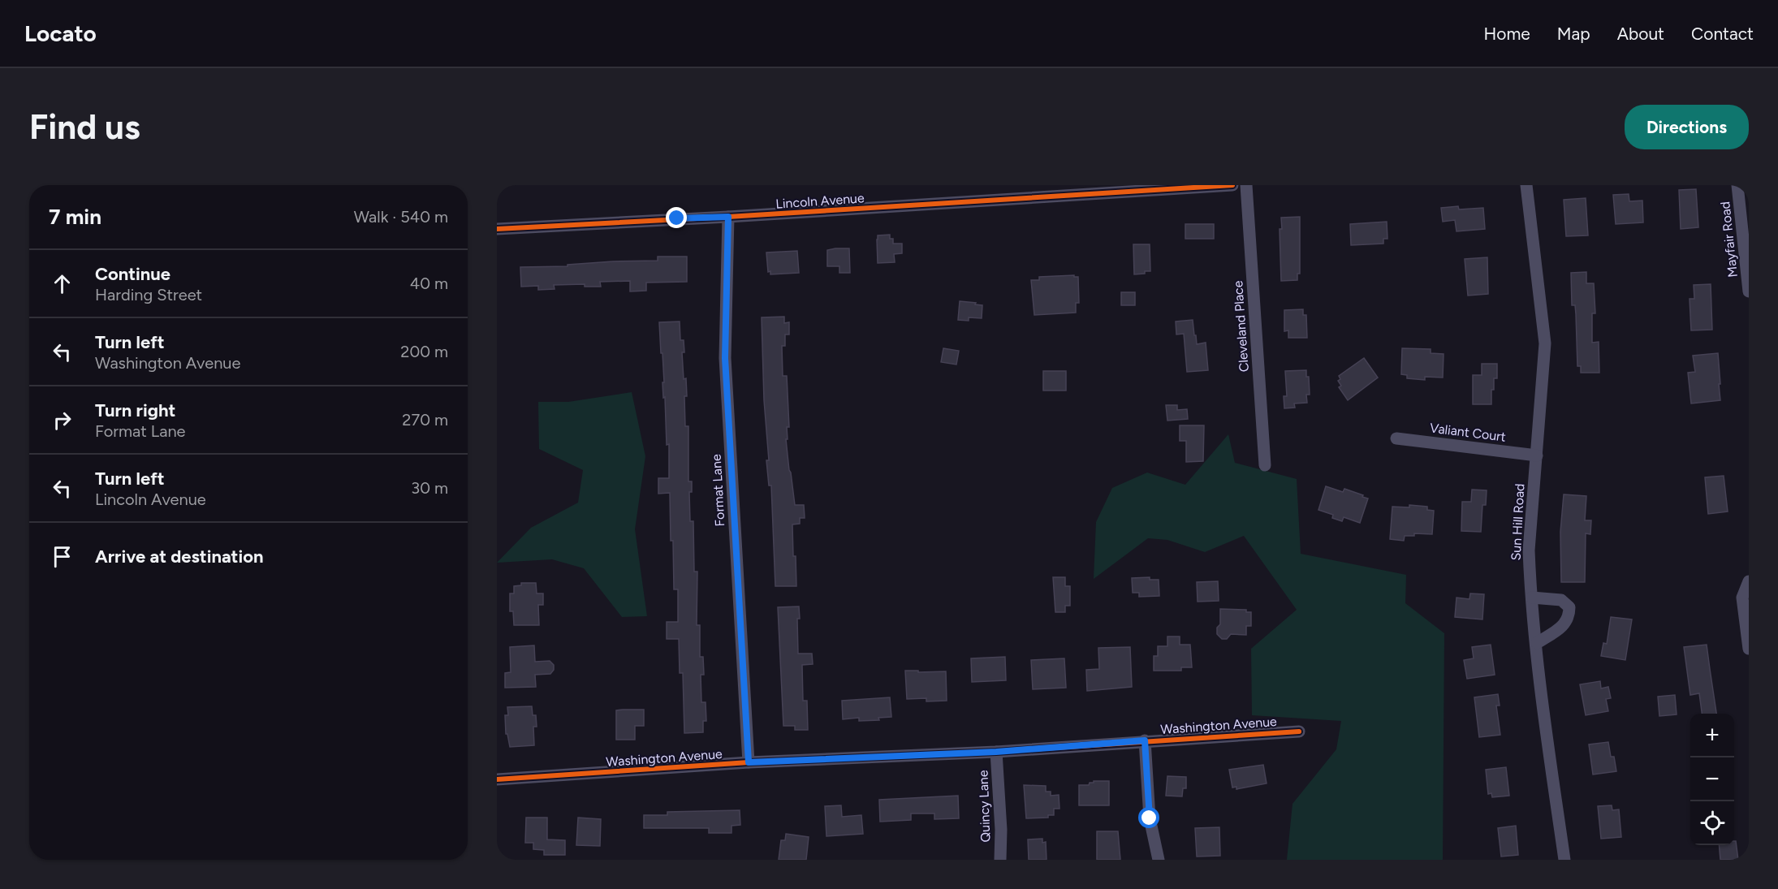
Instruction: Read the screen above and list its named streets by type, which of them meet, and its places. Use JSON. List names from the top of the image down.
{
  "streets": {
    "street": [
      "Lincoln Avenue",
      "Mayfair Road",
      "Cleveland Place",
      "Valiant Court",
      "Format Lane",
      "Sun Hill Road",
      "Washington Avenue",
      "Quincy Lane"
    ]
  },
  "crossings": [
    ["Lincoln Avenue", "Format Lane"],
    ["Valiant Court", "Sun Hill Road"],
    ["Format Lane", "Washington Avenue"],
    ["Washington Avenue", "Quincy Lane"]
  ],
  "page": {
    "header": "Locato",
    "nav": [
      "Home",
      "Map",
      "About",
      "Contact"
    ],
    "buttons": "Directions",
    "title": "Find us",
    "heading": ["7 min", "Walk · 540 m"],
    "list": [
      ["Continue", "Harding Street", "40 m"],
      ["Turn left", "Washington Avenue", "200 m"],
      ["Turn right", "Format Lane", "270 m"],
      ["Turn left", "Lincoln Avenue", "30 m"],
      "Arrive at destination"
    ],
    "map_buttons": ["+", "−"]
  }
}
